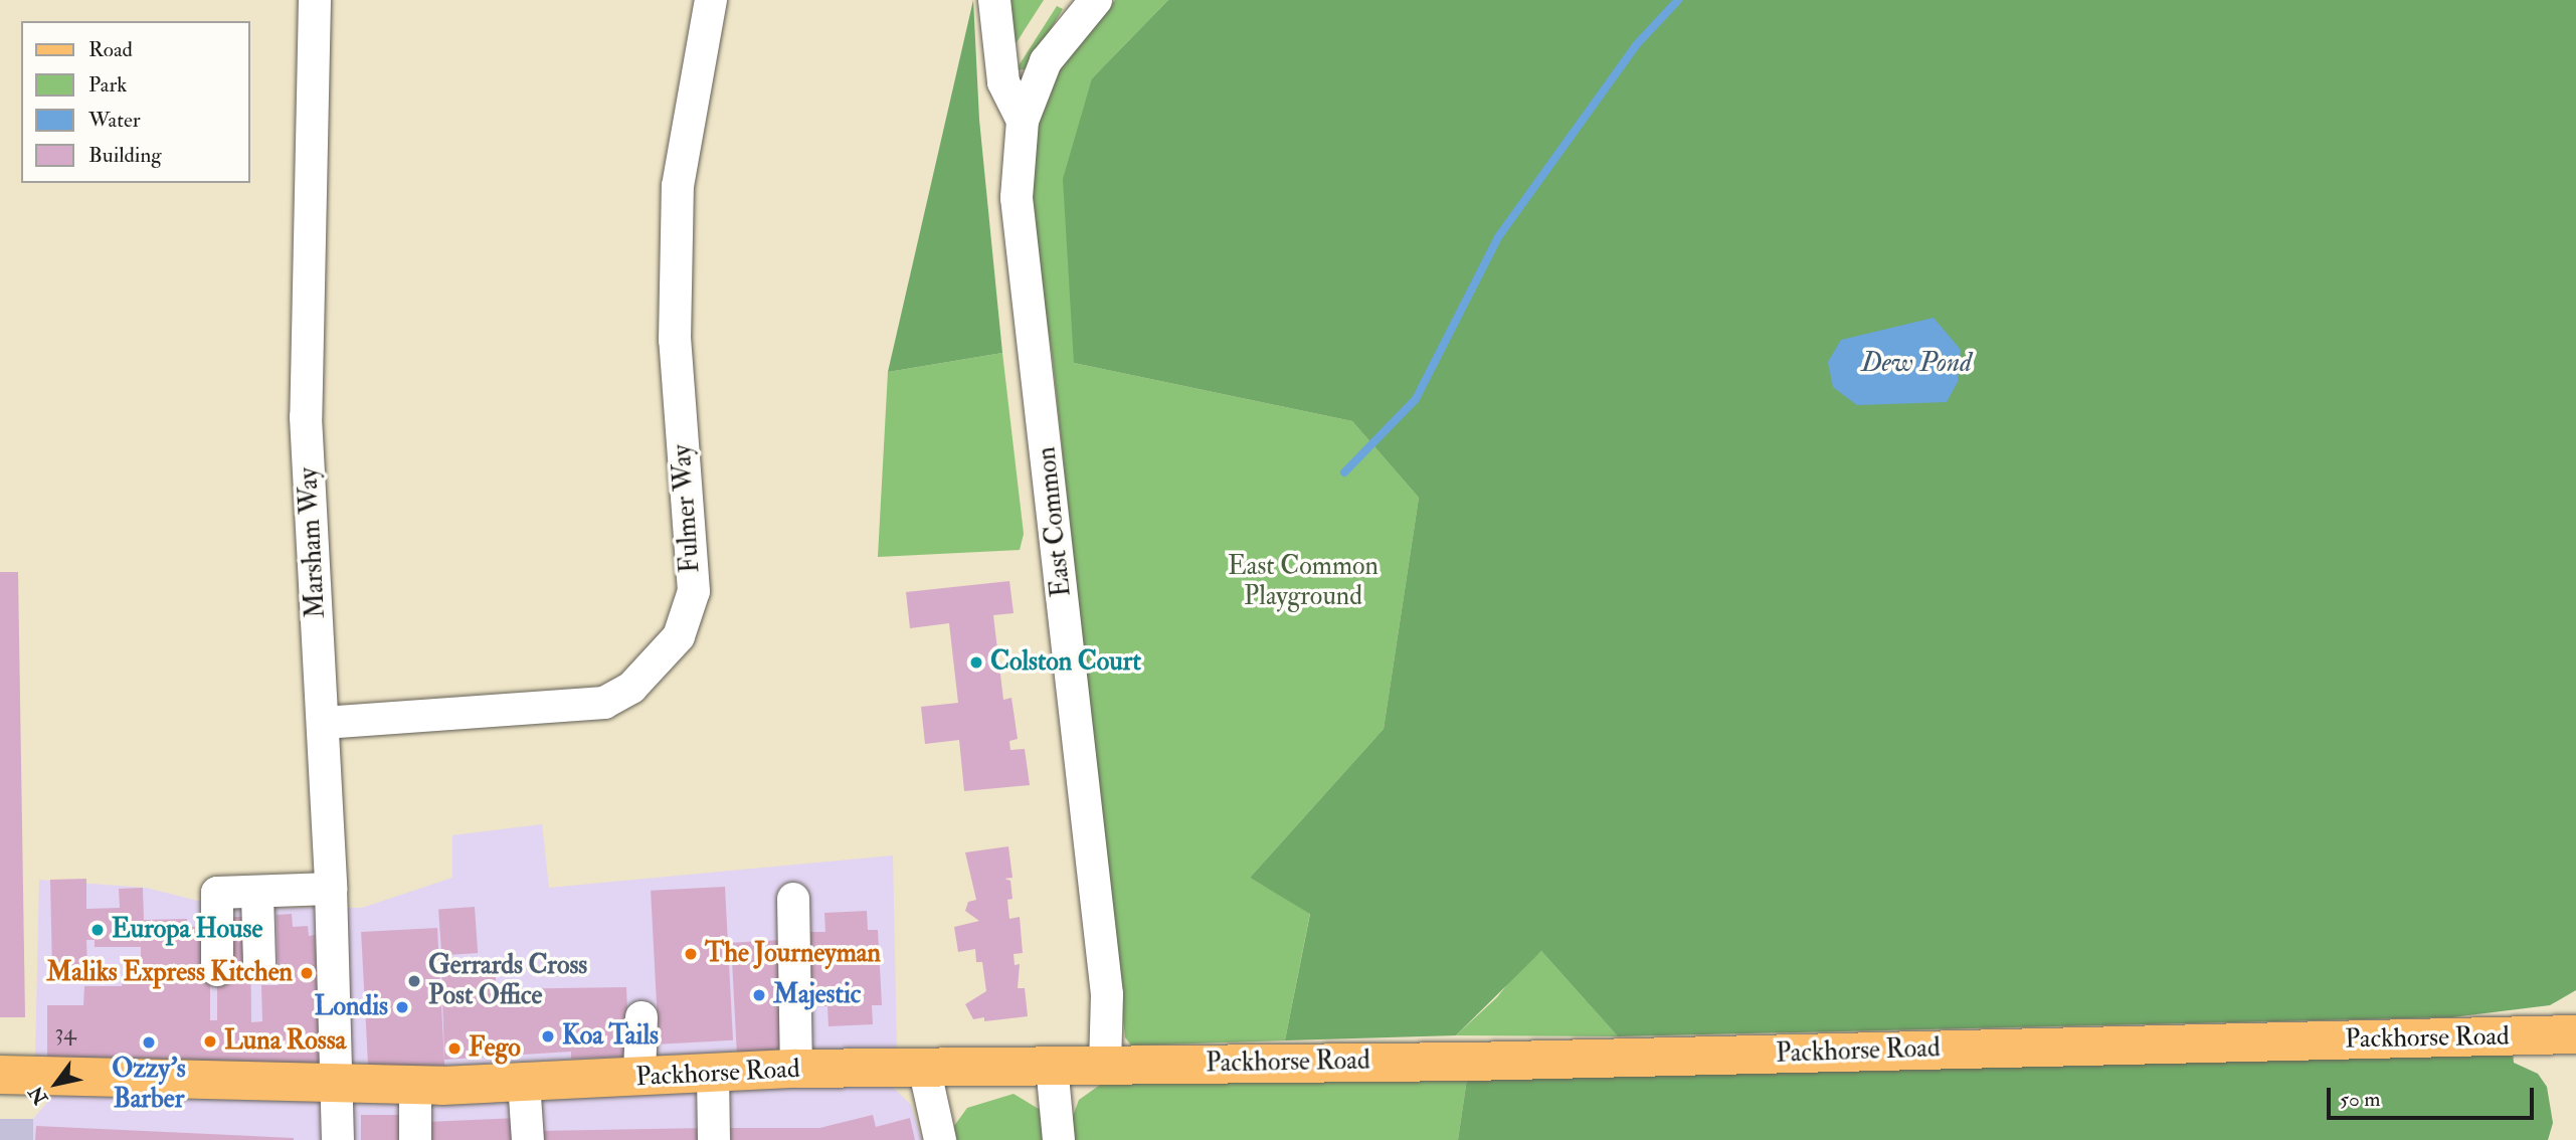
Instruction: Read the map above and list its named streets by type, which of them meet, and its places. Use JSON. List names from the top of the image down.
{
  "streets": {
    "main road": ["Packhorse Road"],
    "street": ["Fulmer Way", "East Common", "Marsham Way"]
  },
  "crossings": [
    ["Fulmer Way", "Marsham Way"],
    ["East Common", "Packhorse Road"],
    ["Marsham Way", "Packhorse Road"]
  ],
  "water": ["Dew Pond"],
  "parks": ["East Common Playground"],
  "places": [
    "Colston Court",
    "Europa House",
    "The Journeyman",
    "Maliks Express Kitchen",
    "Gerrards Cross Post Office",
    "Majestic",
    "Londis",
    "Koa Tails",
    "Luna Rossa",
    "Ozzy's Barber",
    "Fego"
  ],
  "house_numbers": ["34"],
  "legend": [
    "Road",
    "Park",
    "Water",
    "Building"
  ],
  "scale_bar": "50 m",
  "north": "bottom left"
}
